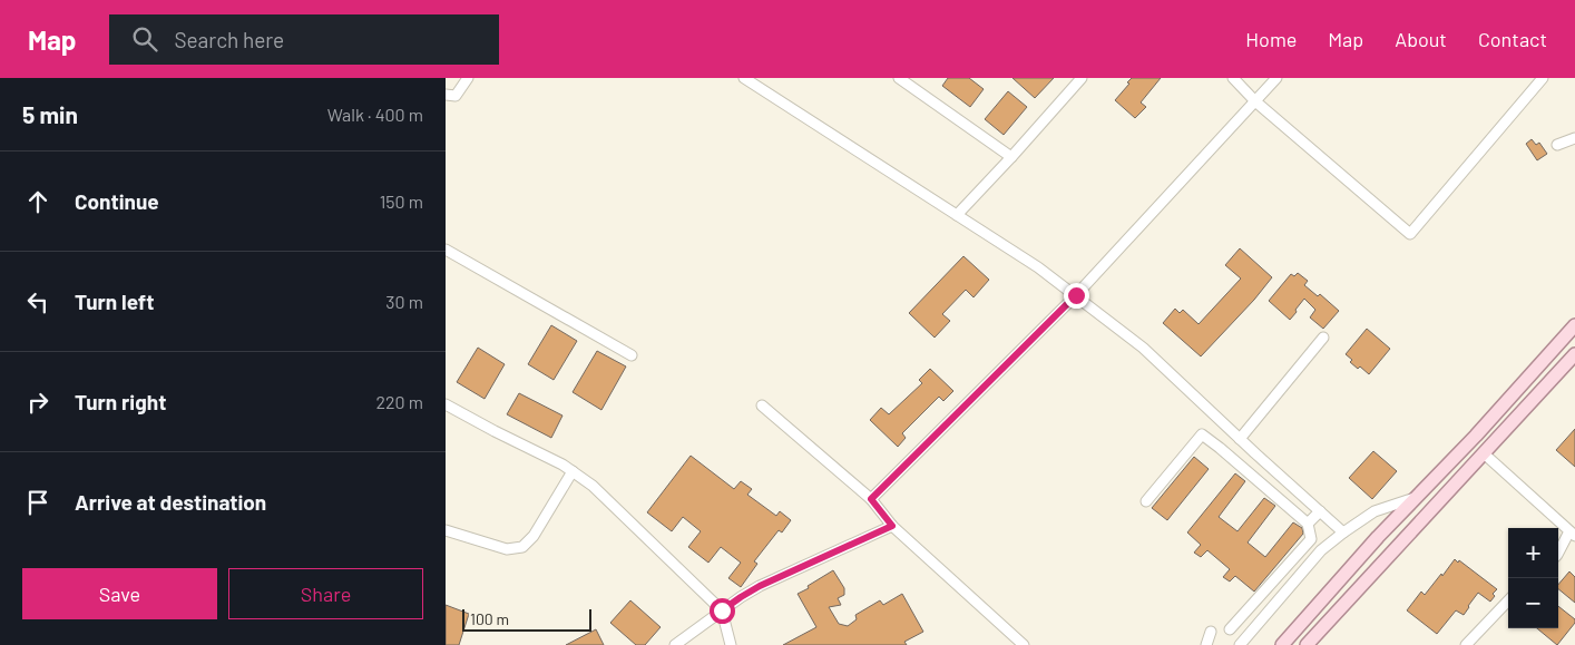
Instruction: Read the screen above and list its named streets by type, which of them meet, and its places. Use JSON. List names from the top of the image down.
{
  "scale_bar": "100 m",
  "page": {
    "header": "Map",
    "search": "Search here",
    "nav": [
      "Home",
      "Map",
      "About",
      "Contact"
    ],
    "heading": ["5 min", "Walk · 400 m"],
    "list": [
      ["Continue", "150 m"],
      ["Turn left", "30 m"],
      ["Turn right", "220 m"],
      "Arrive at destination"
    ],
    "map_buttons": ["+", "−"],
    "buttons": ["Save", "Share"],
    "scale": "100 m"
  }
}
